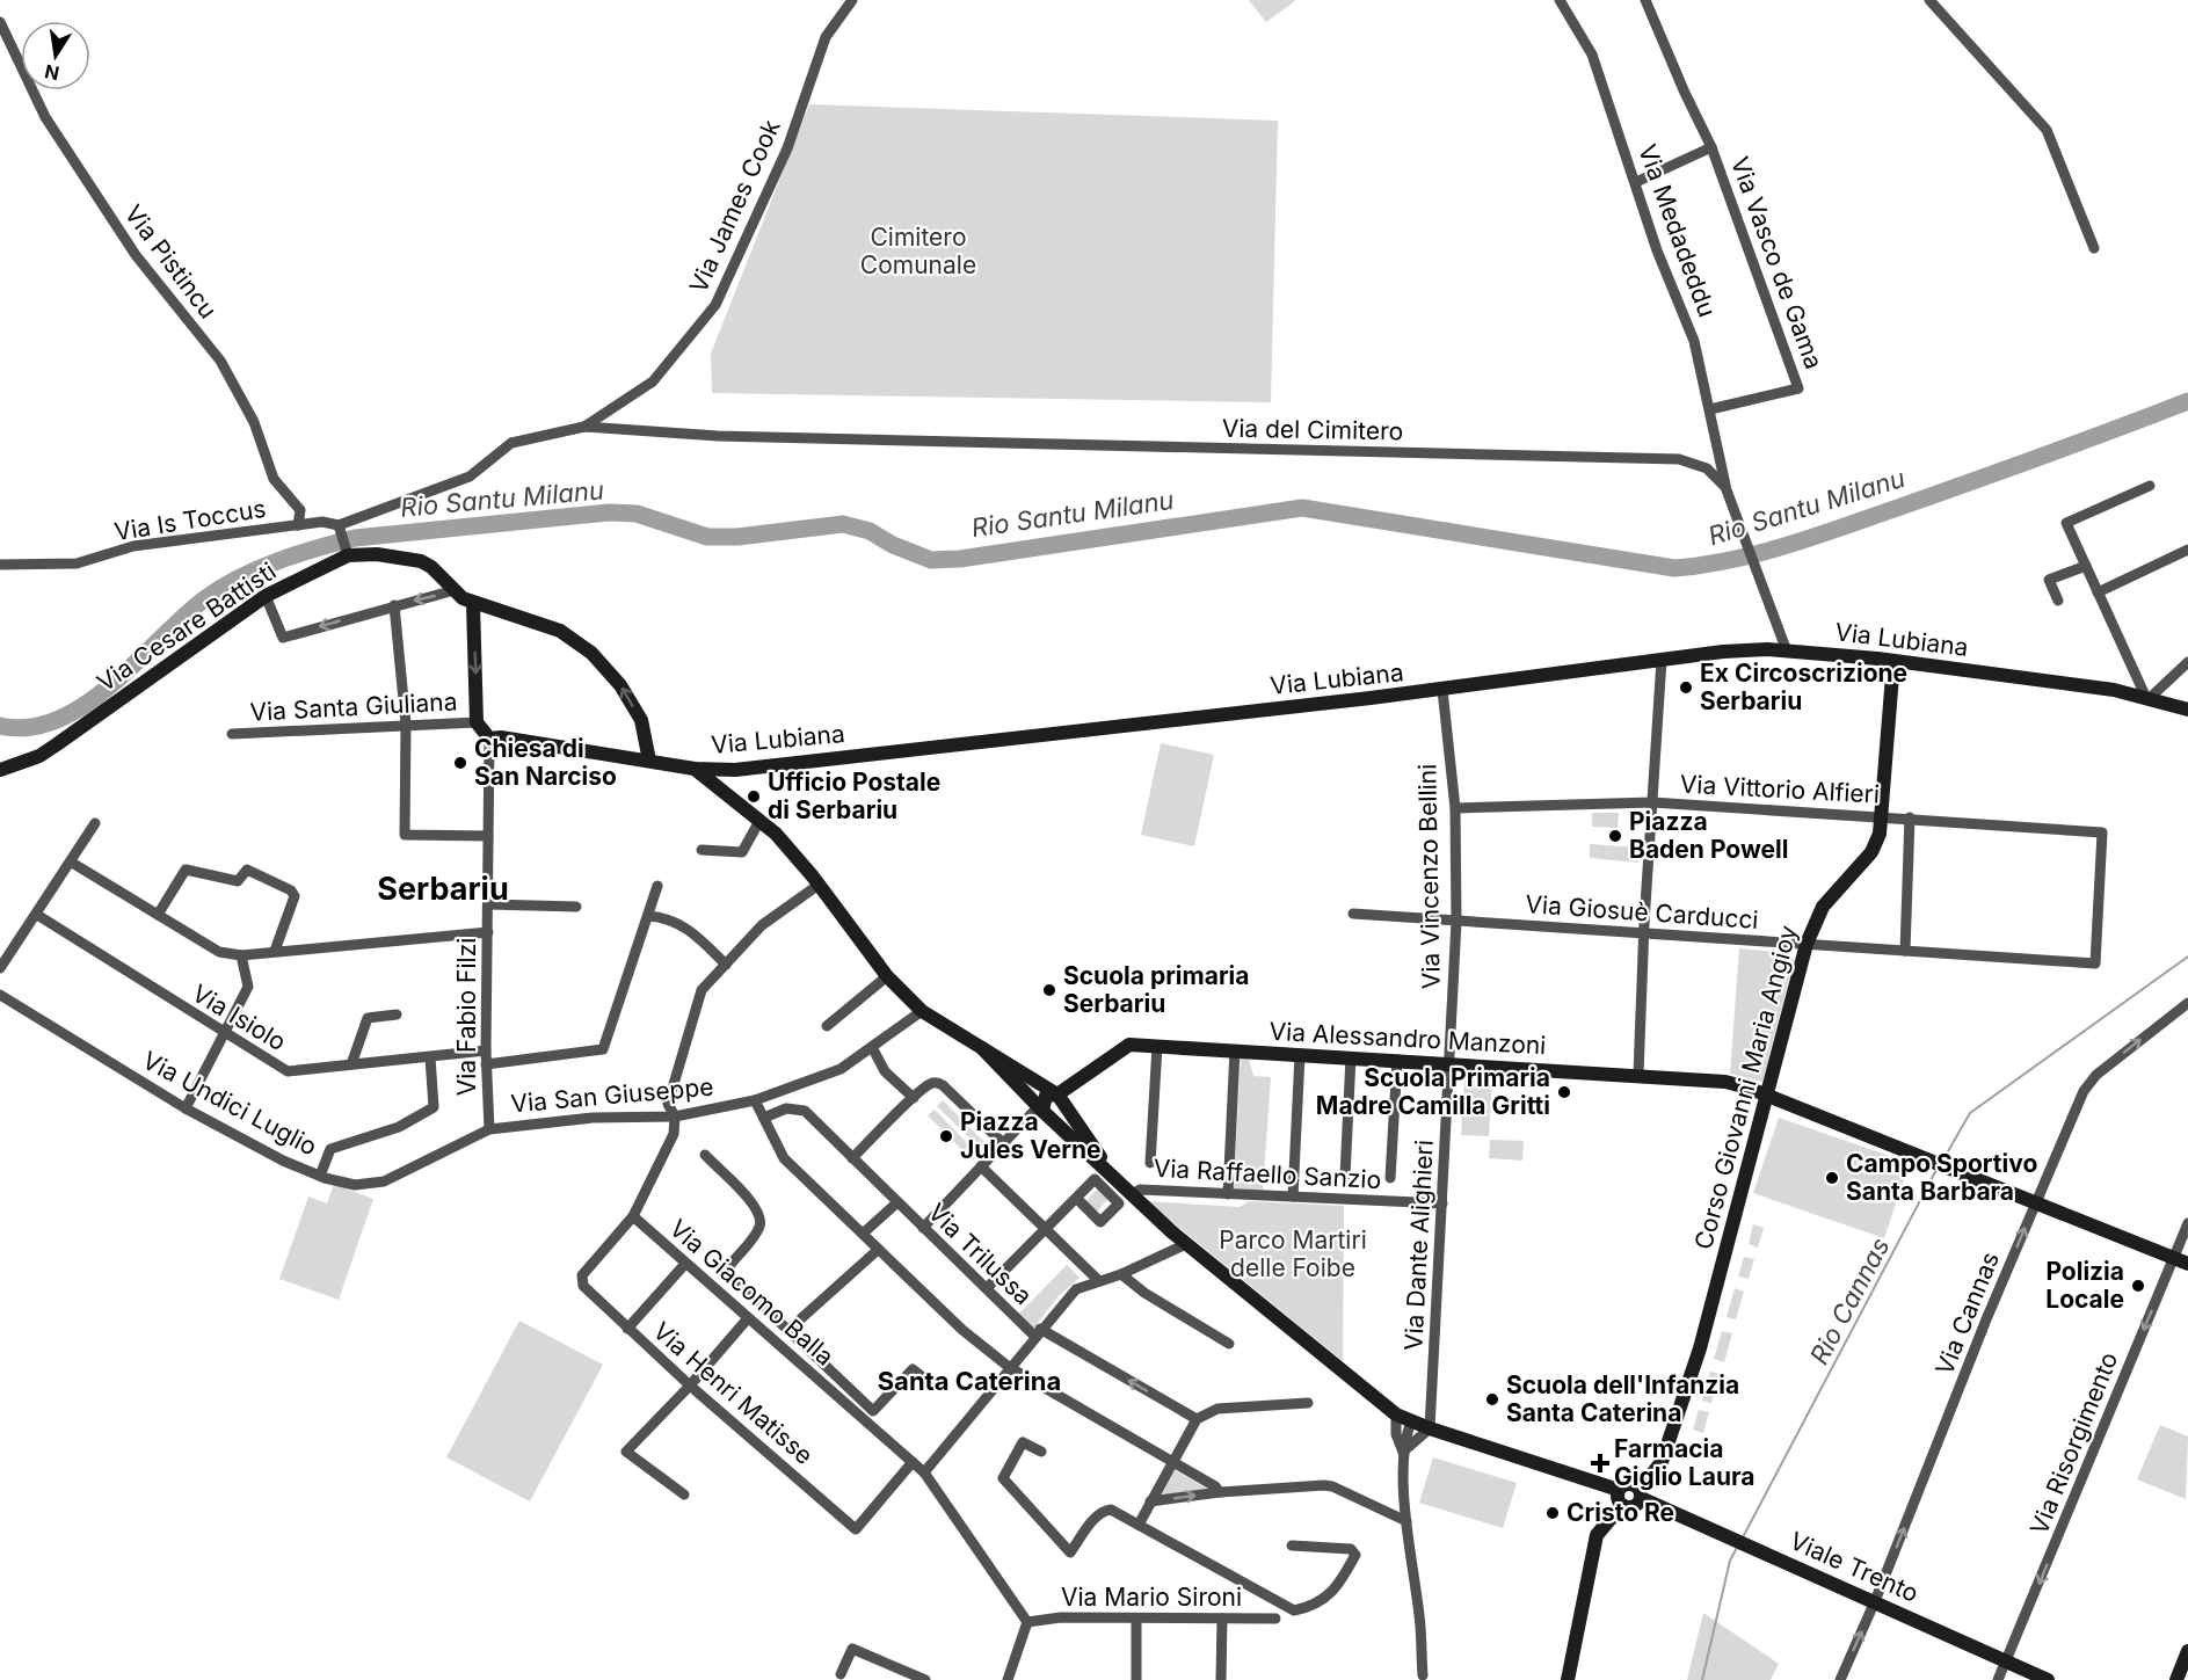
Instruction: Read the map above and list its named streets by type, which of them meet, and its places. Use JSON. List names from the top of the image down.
{
  "streets": {
    "street": [
      "Via James Cook",
      "Via Medadeddu",
      "Via Pistincu",
      "Via Vasco de Gama",
      "Via del Cimitero",
      "Via Is Toccus",
      "Via Cesare Battisti",
      "Via Lubiana",
      "Via Santa Giuliana",
      "Via Vittorio Alfieri",
      "Via Vincenzo Bellini",
      "Via Giosuè Carducci",
      "Via Fabio Filzi",
      "Via Isiolo",
      "Via Alessandro Manzoni",
      "Corso Giovanni Maria Angioy",
      "Via San Giuseppe",
      "Via Undici Luglio",
      "Via Raffaello Sanzio",
      "Via Dante Alighieri",
      "Via Trilussa",
      "Via Giacomo Balla",
      "Via Cannas",
      "Via Henri Matisse",
      "Via Risorgimento",
      "Viale Trento",
      "Via Mario Sironi"
    ]
  },
  "crossings": [
    ["Via James Cook", "Via del Cimitero"],
    ["Via Medadeddu", "Via Vasco de Gama"],
    ["Via Medadeddu", "Via del Cimitero"],
    ["Via Pistincu", "Via Is Toccus"],
    ["Via Cesare Battisti", "Via Lubiana"],
    ["Via Lubiana", "Via Vincenzo Bellini"],
    ["Via Lubiana", "Via Fabio Filzi"],
    ["Via Lubiana", "Corso Giovanni Maria Angioy"],
    ["Via Vittorio Alfieri", "Via Vincenzo Bellini"],
    ["Via Vittorio Alfieri", "Via Giosuè Carducci"],
    ["Via Vittorio Alfieri", "Corso Giovanni Maria Angioy"],
    ["Via Vincenzo Bellini", "Via Giosuè Carducci"],
    ["Via Vincenzo Bellini", "Via Alessandro Manzoni"],
    ["Via Vincenzo Bellini", "Via Dante Alighieri"],
    ["Via Giosuè Carducci", "Corso Giovanni Maria Angioy"],
    ["Via Fabio Filzi", "Via Isiolo"],
    ["Via Fabio Filzi", "Via San Giuseppe"],
    ["Via Fabio Filzi", "Via Undici Luglio"],
    ["Via Alessandro Manzoni", "Corso Giovanni Maria Angioy"],
    ["Via Alessandro Manzoni", "Via Dante Alighieri"],
    ["Via Alessandro Manzoni", "Via Cannas"],
    ["Via Alessandro Manzoni", "Via Risorgimento"],
    ["Corso Giovanni Maria Angioy", "Viale Trento"],
    ["Via San Giuseppe", "Via Undici Luglio"],
    ["Via San Giuseppe", "Via Giacomo Balla"],
    ["Via Raffaello Sanzio", "Via Dante Alighieri"],
    ["Via Giacomo Balla", "Via Henri Matisse"],
    ["Via Giacomo Balla", "Via Mario Sironi"],
    ["Via Cannas", "Viale Trento"],
    ["Via Risorgimento", "Viale Trento"]
  ],
  "one_way": ["Via Cannas", "Via Risorgimento"],
  "districts": ["Serbariu", "Santa Caterina"],
  "water": ["Rio Santu Milanu", "Rio Cannas"],
  "parks": ["Cimitero Comunale", "Parco Martiri delle Foibe"],
  "places": {
    "other": [
      "Ex Circoscrizione Serbariu",
      "Chiesa di San Narciso",
      "Ufficio Postale di Serbariu",
      "Piazza Baden Powell",
      "Scuola primaria Serbariu",
      "Scuola Primaria Madre Camilla Gritti",
      "Piazza Jules Verne",
      "Campo Sportivo Santa Barbara",
      "Polizia Locale",
      "Scuola dell'Infanzia Santa Caterina",
      "Cristo Re"
    ],
    "health": ["Farmacia Giglio Laura"]
  },
  "north": "bottom"
}
